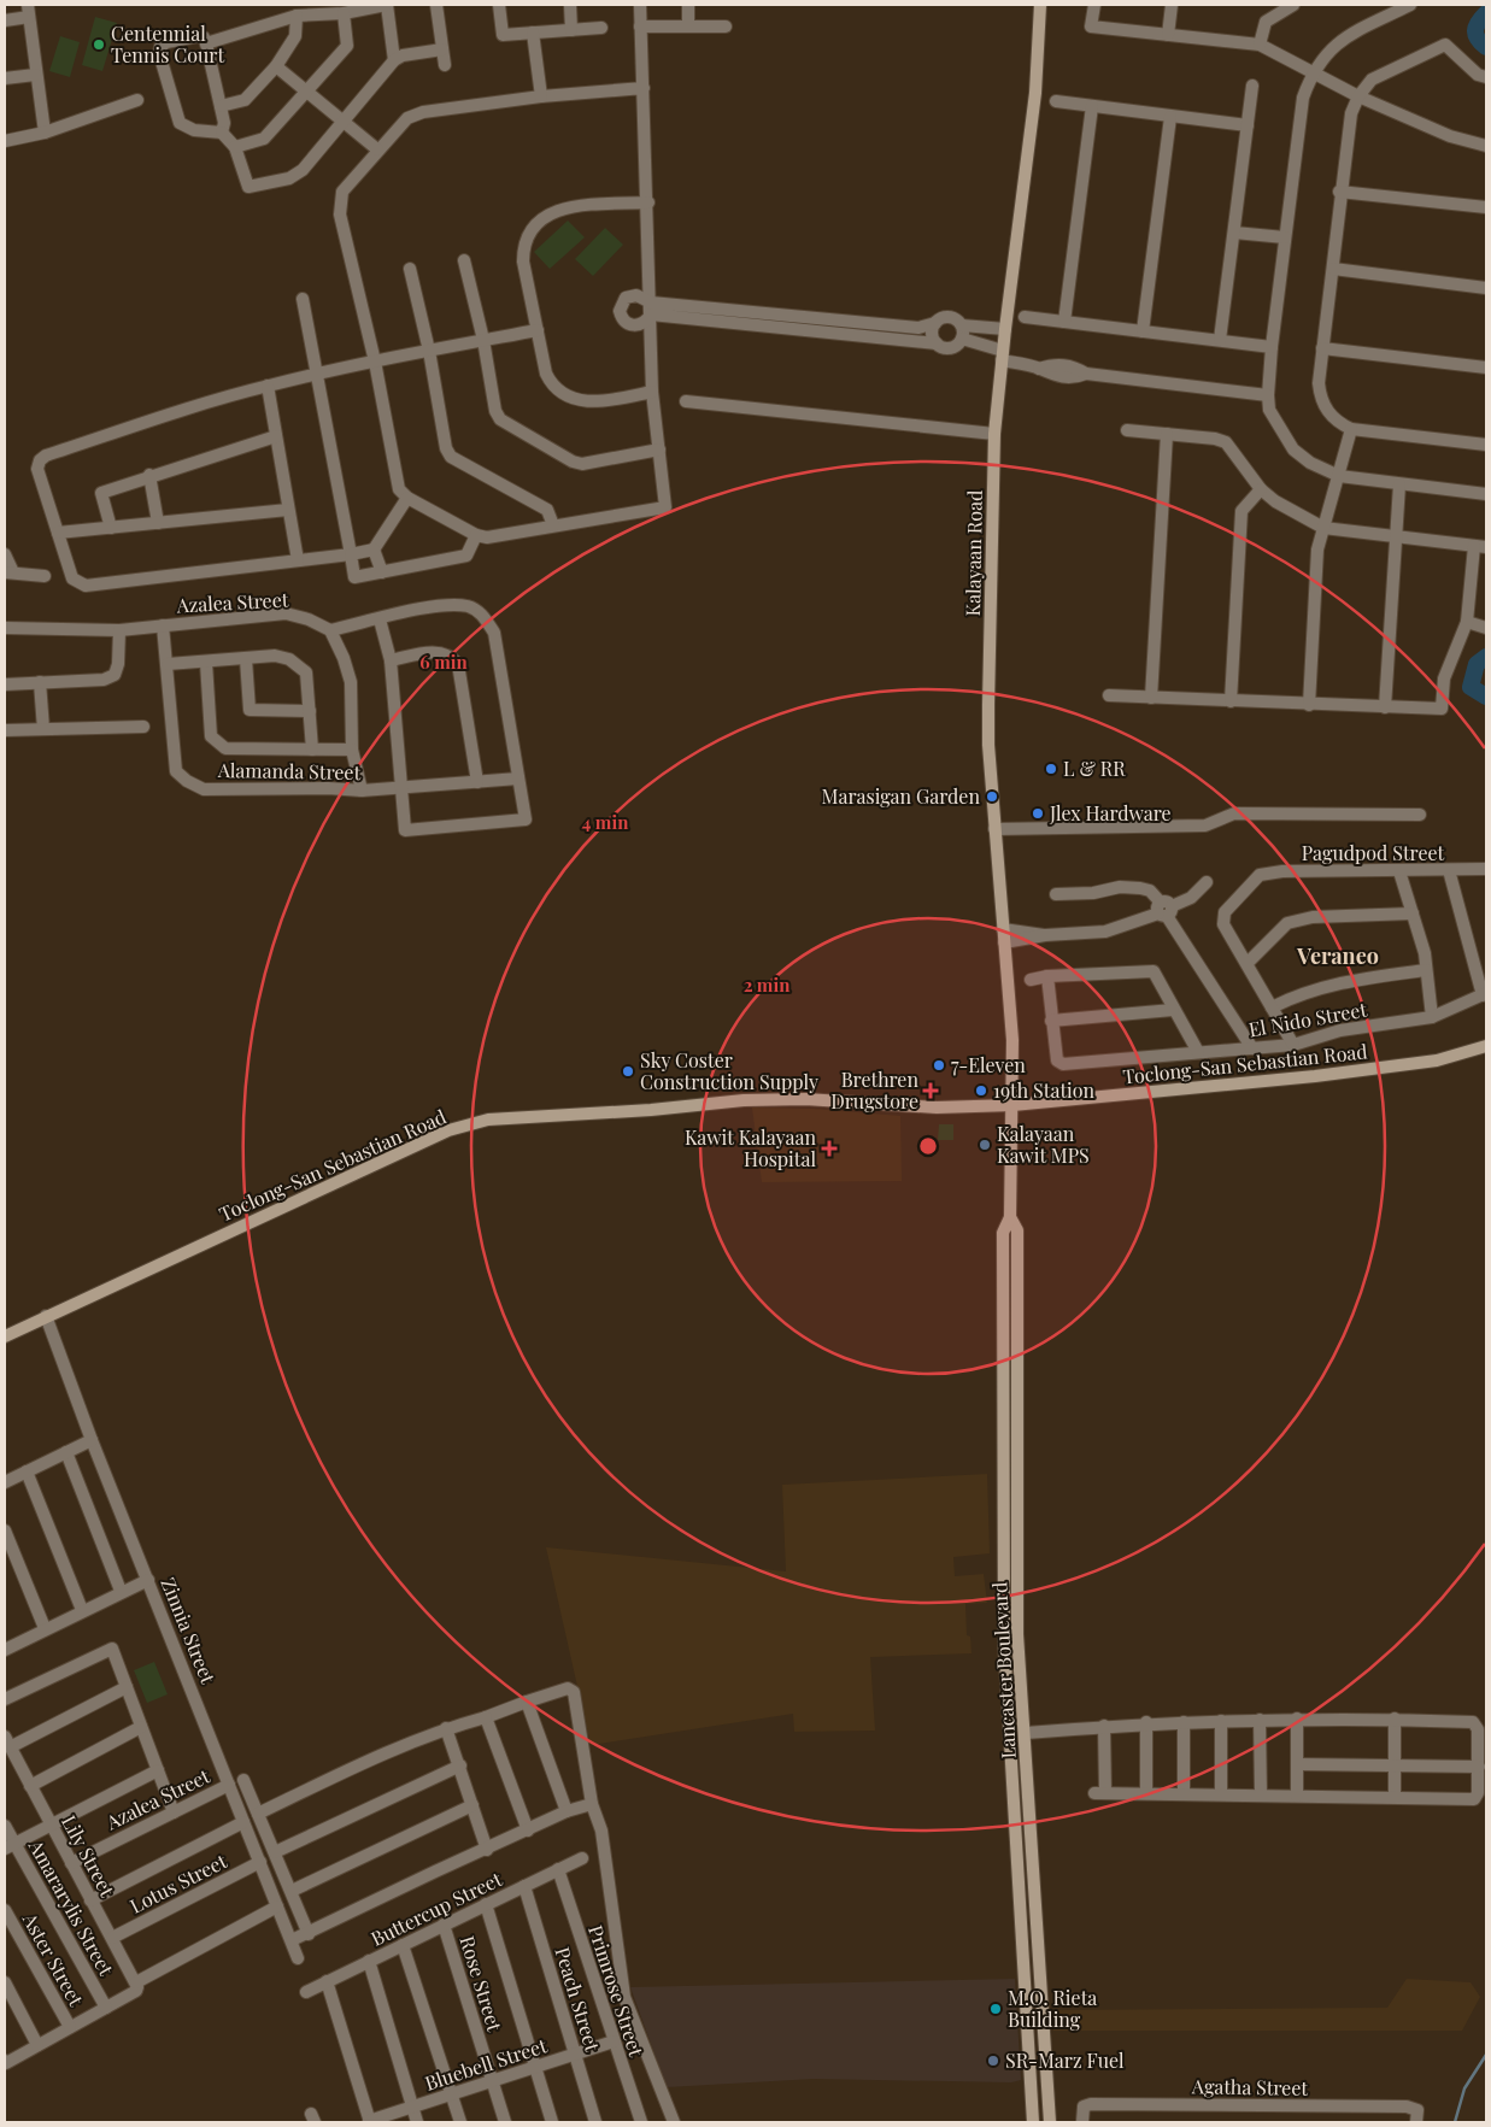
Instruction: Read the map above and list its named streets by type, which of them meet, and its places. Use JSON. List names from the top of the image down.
{
  "streets": {
    "main road": ["Kalayaan Road", "Toclong-San Sebastian Road", "Lancaster Boulevard"],
    "street": [
      "Azalea Street",
      "Alamanda Street",
      "Pagudpod Street",
      "El Nido Street",
      "Zinnia Street",
      "Lily Street",
      "Lotus Street",
      "Amararylis Street",
      "Buttercup Street",
      "Aster Street",
      "Rose Street",
      "Primrose Street",
      "Peach Street",
      "Bluebell Street",
      "Agatha Street"
    ]
  },
  "crossings": [
    ["Kalayaan Road", "Toclong-San Sebastian Road"],
    ["Kalayaan Road", "Lancaster Boulevard"],
    ["Azalea Street", "Alamanda Street"],
    ["Azalea Street", "Zinnia Street"],
    ["Azalea Street", "Lily Street"],
    ["Toclong-San Sebastian Road", "Zinnia Street"],
    ["Toclong-San Sebastian Road", "Lancaster Boulevard"],
    ["Zinnia Street", "Lotus Street"],
    ["Lily Street", "Lotus Street"],
    ["Buttercup Street", "Rose Street"],
    ["Buttercup Street", "Primrose Street"],
    ["Buttercup Street", "Peach Street"],
    ["Rose Street", "Bluebell Street"],
    ["Primrose Street", "Bluebell Street"],
    ["Peach Street", "Bluebell Street"]
  ],
  "districts": ["Veraneo"],
  "places": {
    "other": [
      "Centennial Tennis Court",
      "L & RR",
      "Marasigan Garden",
      "Jlex Hardware",
      "7-Eleven",
      "Sky Coster Construction Supply",
      "19th Station",
      "Kalayaan Kawit MPS",
      "M.O. Rieta Building",
      "SR-Marz Fuel"
    ],
    "health": ["Brethren Drugstore", "Kawit Kalayaan Hospital"]
  },
  "rings": ["6 min", "4 min", "2 min"]
}
